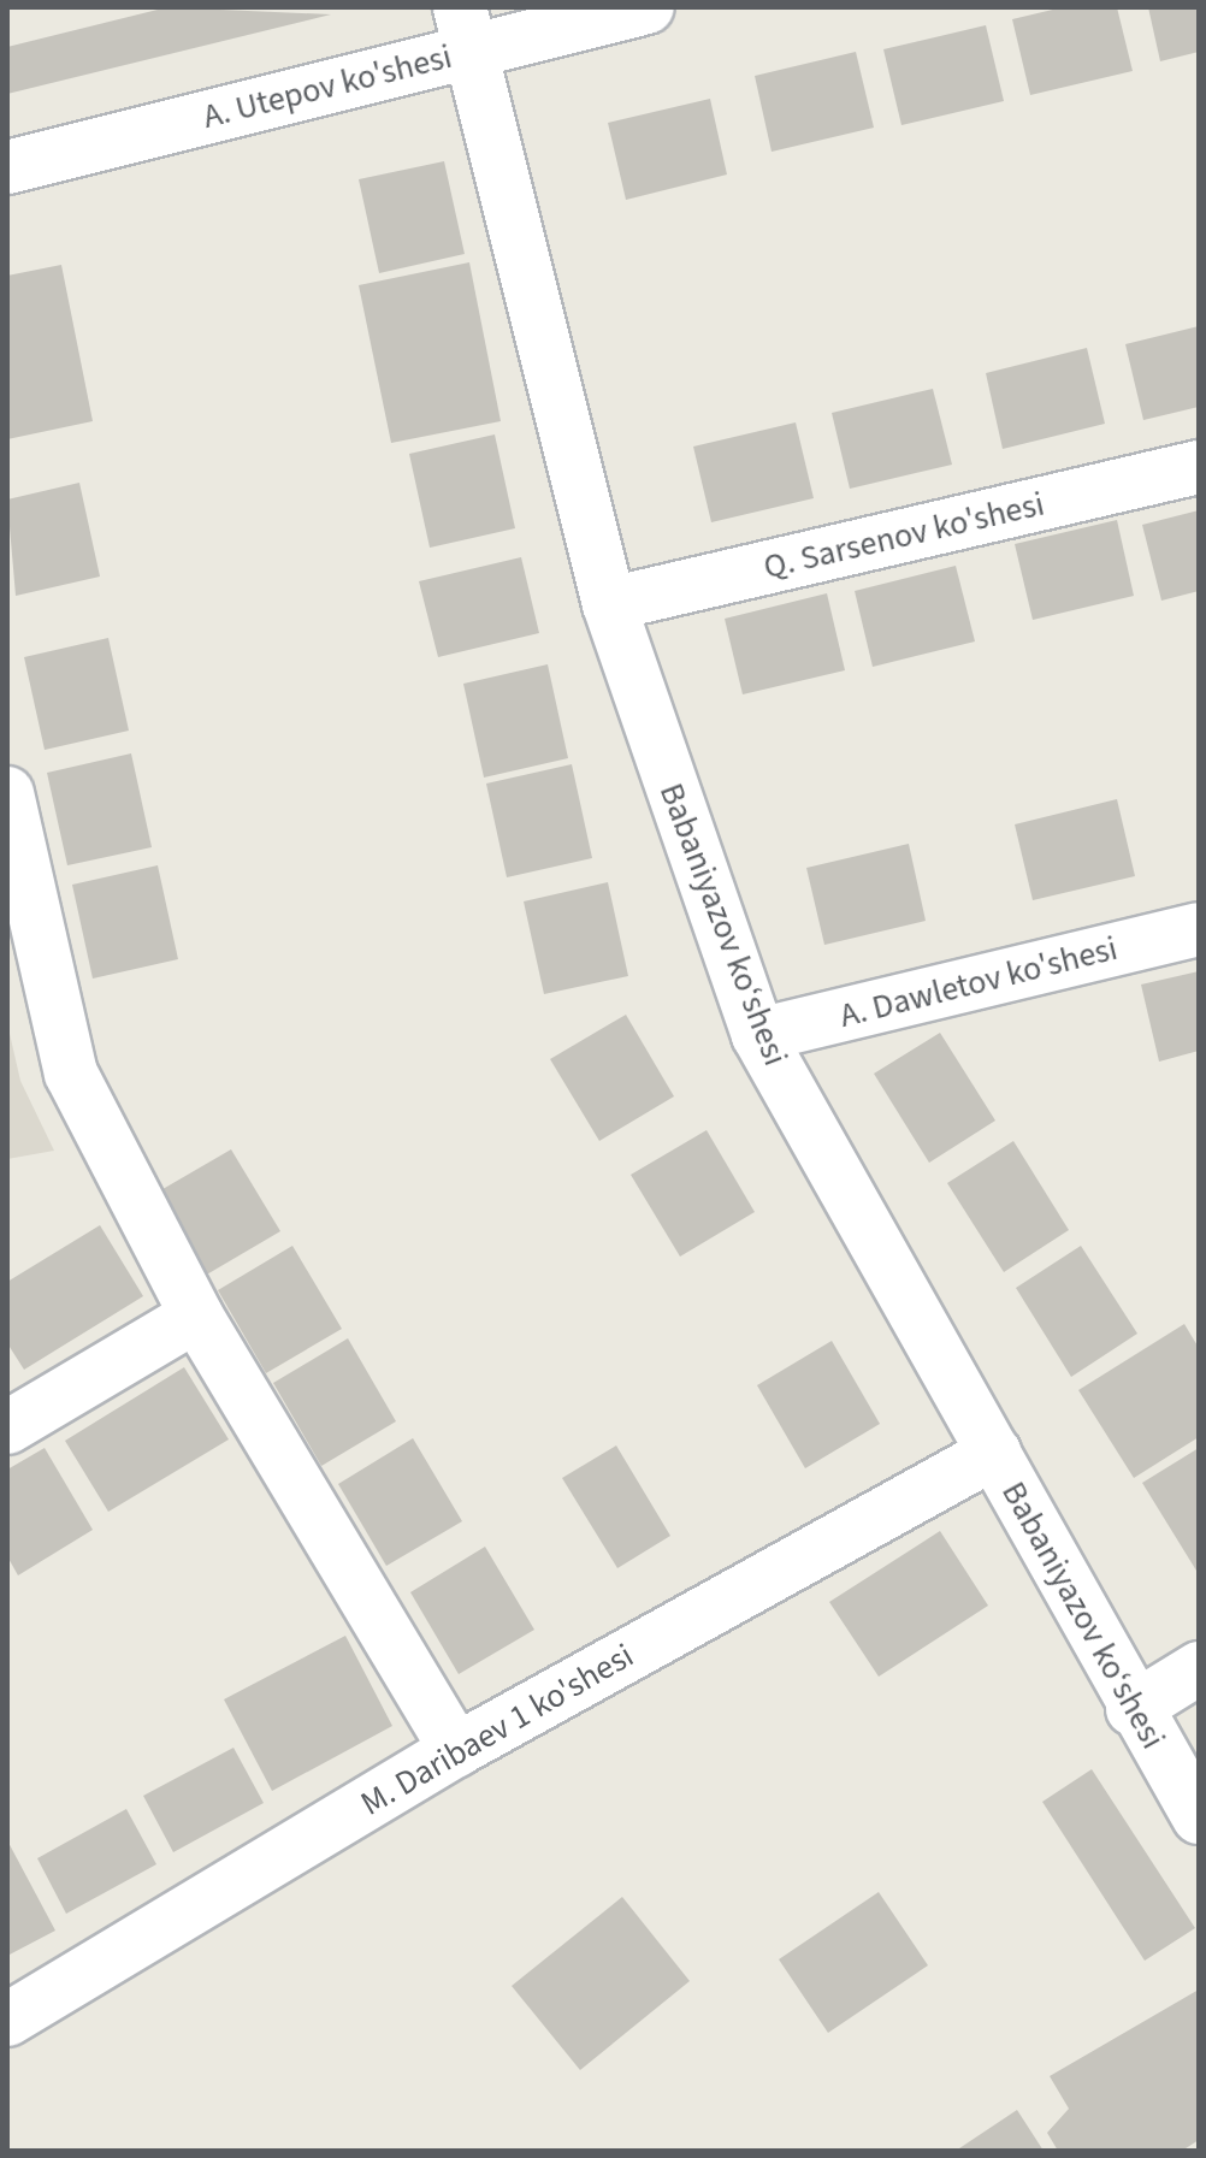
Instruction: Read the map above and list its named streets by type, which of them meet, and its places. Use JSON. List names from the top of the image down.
{
  "streets": {
    "street": [
      "A. Utepov ko'shesi",
      "Q. Sarsenov ko'shesi",
      "Babaniyazov ko‘shesi",
      "A. Dawletov ko'shesi",
      "M. Daribaev 1 ko'shesi"
    ]
  },
  "crossings": [
    ["A. Utepov ko'shesi", "Babaniyazov ko‘shesi"],
    ["Q. Sarsenov ko'shesi", "Babaniyazov ko‘shesi"],
    ["Babaniyazov ko‘shesi", "A. Dawletov ko'shesi"],
    ["Babaniyazov ko‘shesi", "M. Daribaev 1 ko'shesi"]
  ]
}
